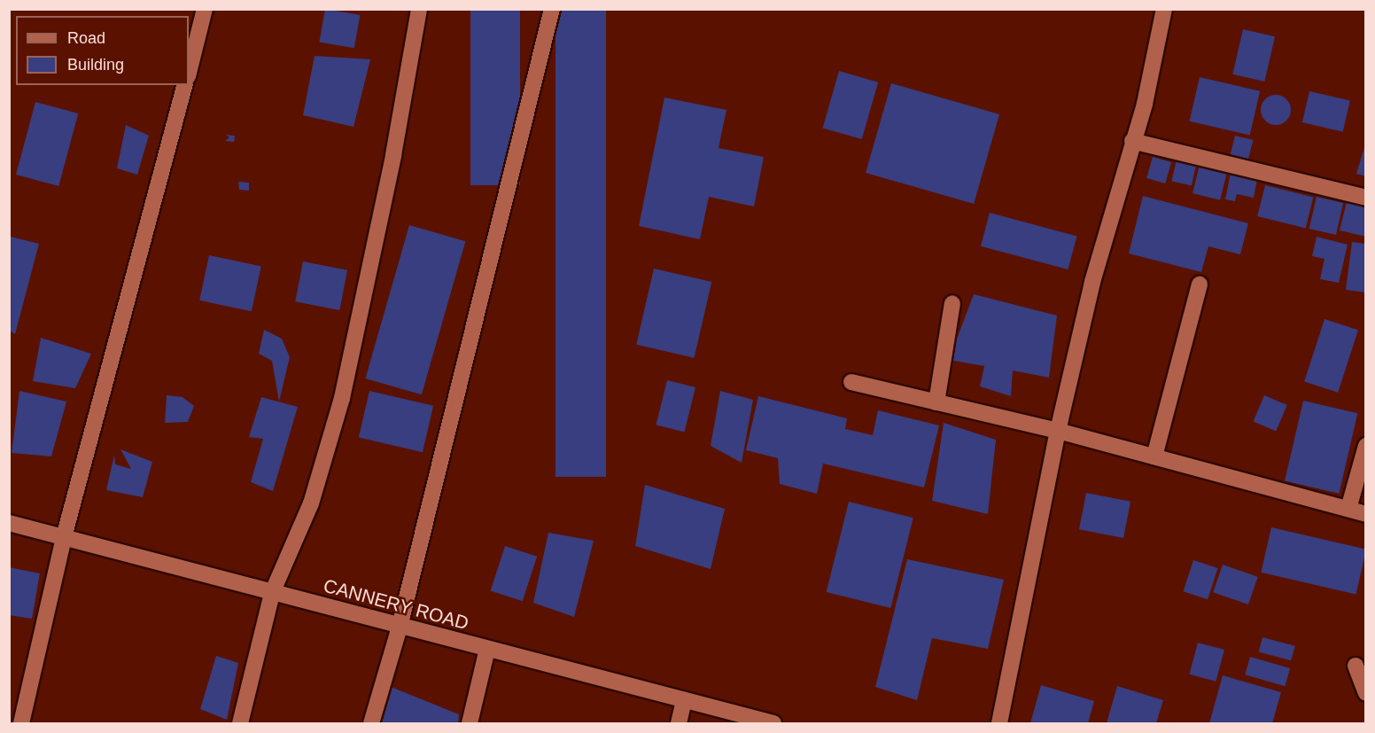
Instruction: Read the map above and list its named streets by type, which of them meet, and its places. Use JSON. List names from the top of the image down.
{
  "streets": {
    "street": ["CANNERY ROAD"]
  },
  "legend": ["Road", "Building"]
}
